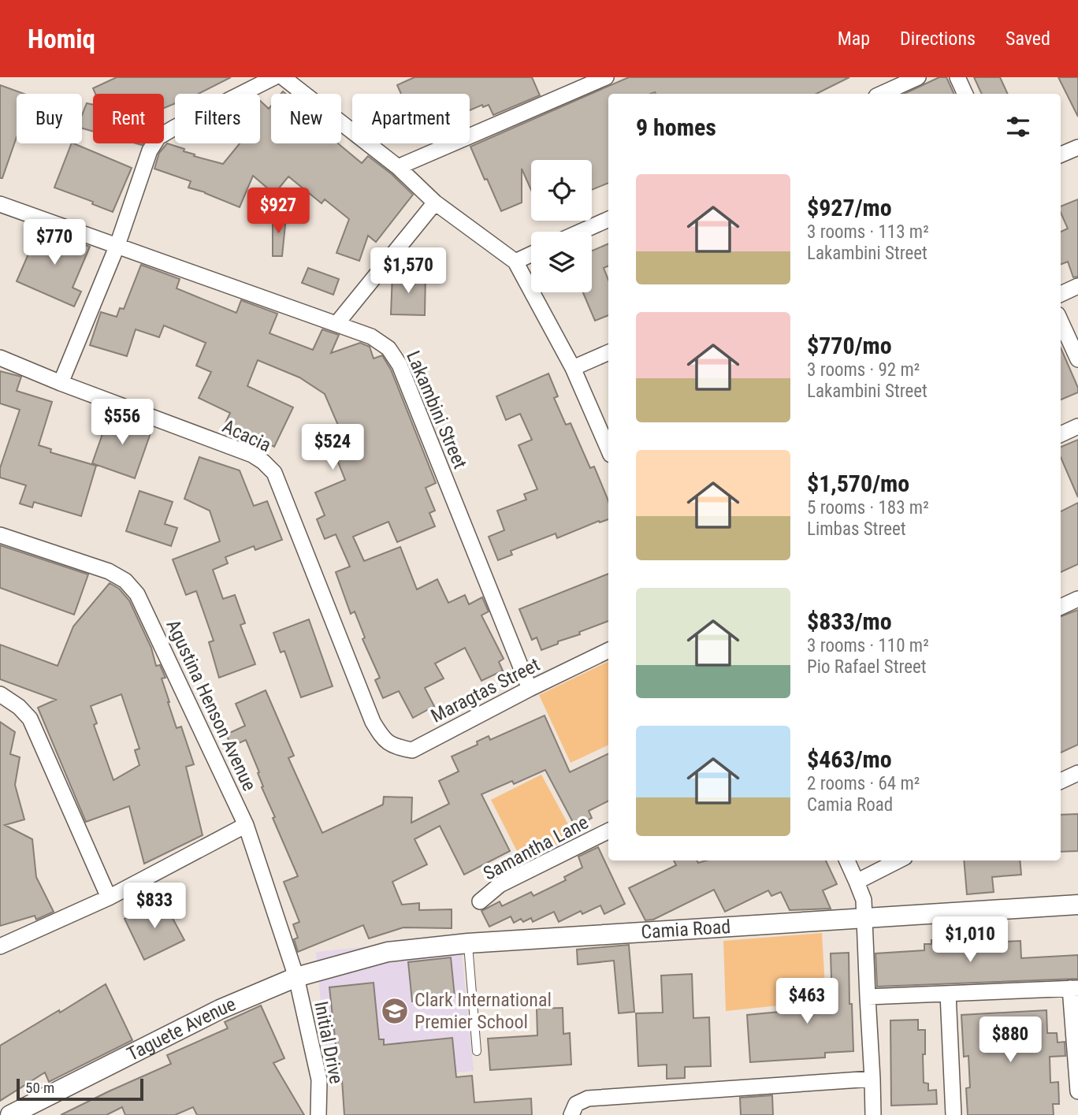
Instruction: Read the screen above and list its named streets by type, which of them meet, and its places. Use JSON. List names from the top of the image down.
{
  "streets": {
    "street": [
      "Lakambini Street",
      "Acacia",
      "Maragtas Street",
      "Agustina Henson Avenue",
      "Samantha Lane",
      "Camia Road",
      "Taguete Avenue",
      "Initial Drive"
    ]
  },
  "crossings": [
    ["Lakambini Street", "Maragtas Street"],
    ["Acacia", "Maragtas Street"],
    ["Agustina Henson Avenue", "Camia Road"],
    ["Agustina Henson Avenue", "Taguete Avenue"],
    ["Agustina Henson Avenue", "Initial Drive"],
    ["Camia Road", "Taguete Avenue"],
    ["Camia Road", "Initial Drive"],
    ["Taguete Avenue", "Initial Drive"]
  ],
  "places": {
    "school or university": ["Clark International Premier School"]
  },
  "scale_bar": "50 m",
  "page": {
    "header": "Homiq",
    "nav": ["Map", "Directions", "Saved"],
    "chip": [
      "Buy",
      "Rent",
      "Filters",
      "New",
      "Apartment"
    ],
    "heading": "9 homes",
    "list": [
      {
        "name": "$927/mo",
        "note": "3 rooms · 113 m² · Lakambini Street"
      },
      {
        "name": "$770/mo",
        "note": "3 rooms · 92 m² · Lakambini Street"
      },
      {
        "name": "$1,570/mo",
        "note": "5 rooms · 183 m² · Limbas Street"
      },
      {
        "name": "$833/mo",
        "note": "3 rooms · 110 m² · Pio Rafael Street"
      },
      {
        "name": "$463/mo",
        "note": "2 rooms · 64 m² · Camia Road"
      }
    ],
    "price": [
      "$927",
      "$770",
      "$1,570",
      "$556",
      "$524",
      "$833",
      "$1,010",
      "$463",
      "$880"
    ],
    "scale": "50 m"
  }
}
